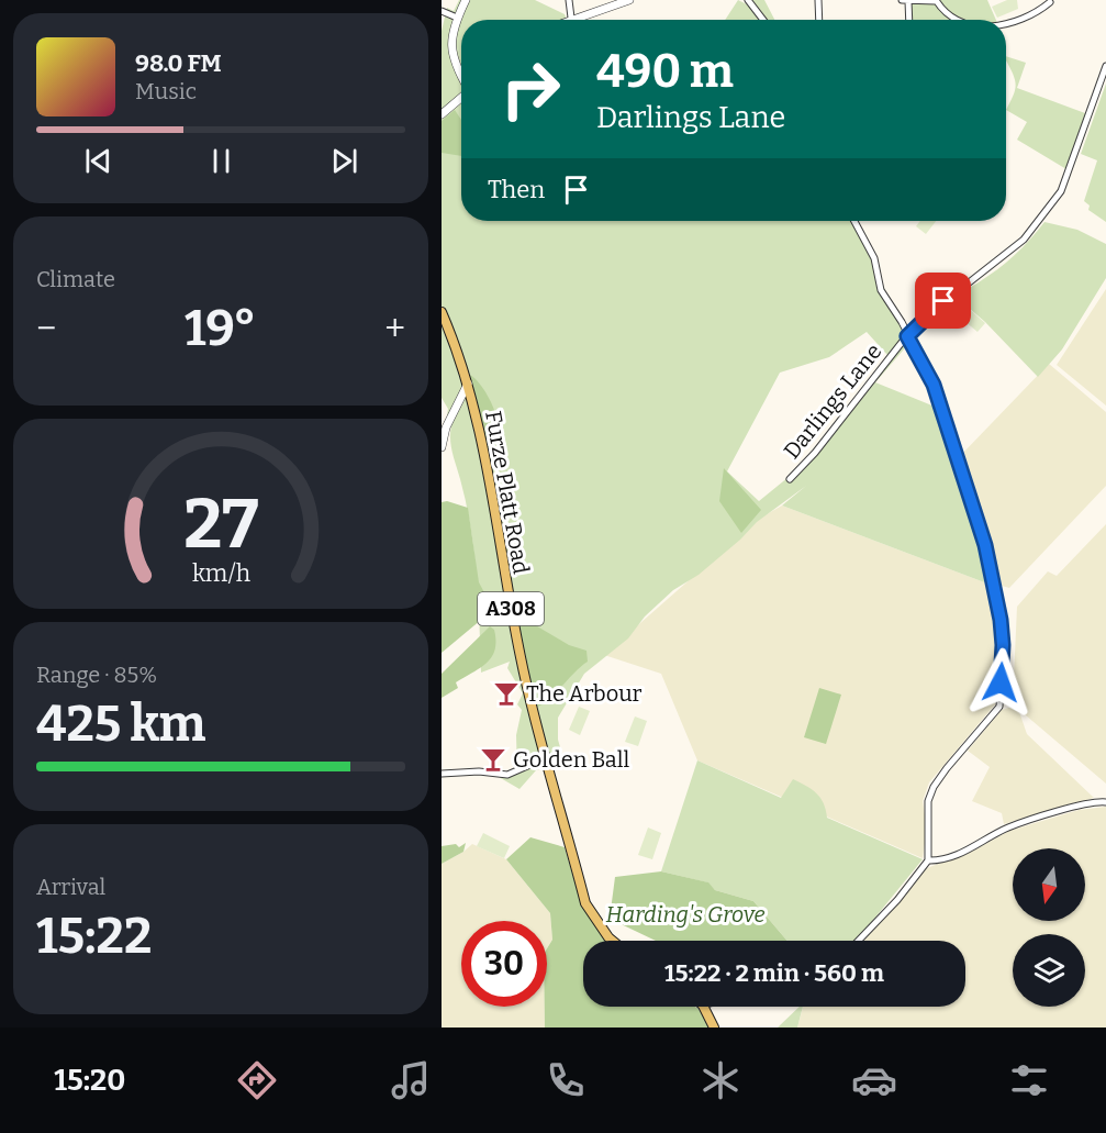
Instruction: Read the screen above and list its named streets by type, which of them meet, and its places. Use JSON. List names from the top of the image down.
{
  "streets": {
    "main road": ["Furze Platt Road", "A308"],
    "street": ["Darlings Lane"]
  },
  "crossings": [
    ["Furze Platt Road", "A308"]
  ],
  "parks": ["Harding's Grove"],
  "places": {
    "bar": ["The Arbour", "Golden Ball"]
  },
  "north": "bottom",
  "page": {
    "turn": ["490 m", "Darlings Lane"],
    "song": ["98.0 FM", "Music"],
    "then": "Then",
    "tile": [
      "Climate",
      ["Range · 85%", "425 km"],
      ["Arrival", "15:22"]
    ],
    "heat": ["−", "19°", "+"],
    "limit": "30",
    "trip": "15:22 · 2 min · 560 m",
    "tabs": "15:20",
    "gauge": ["27", "km/h"]
  }
}
